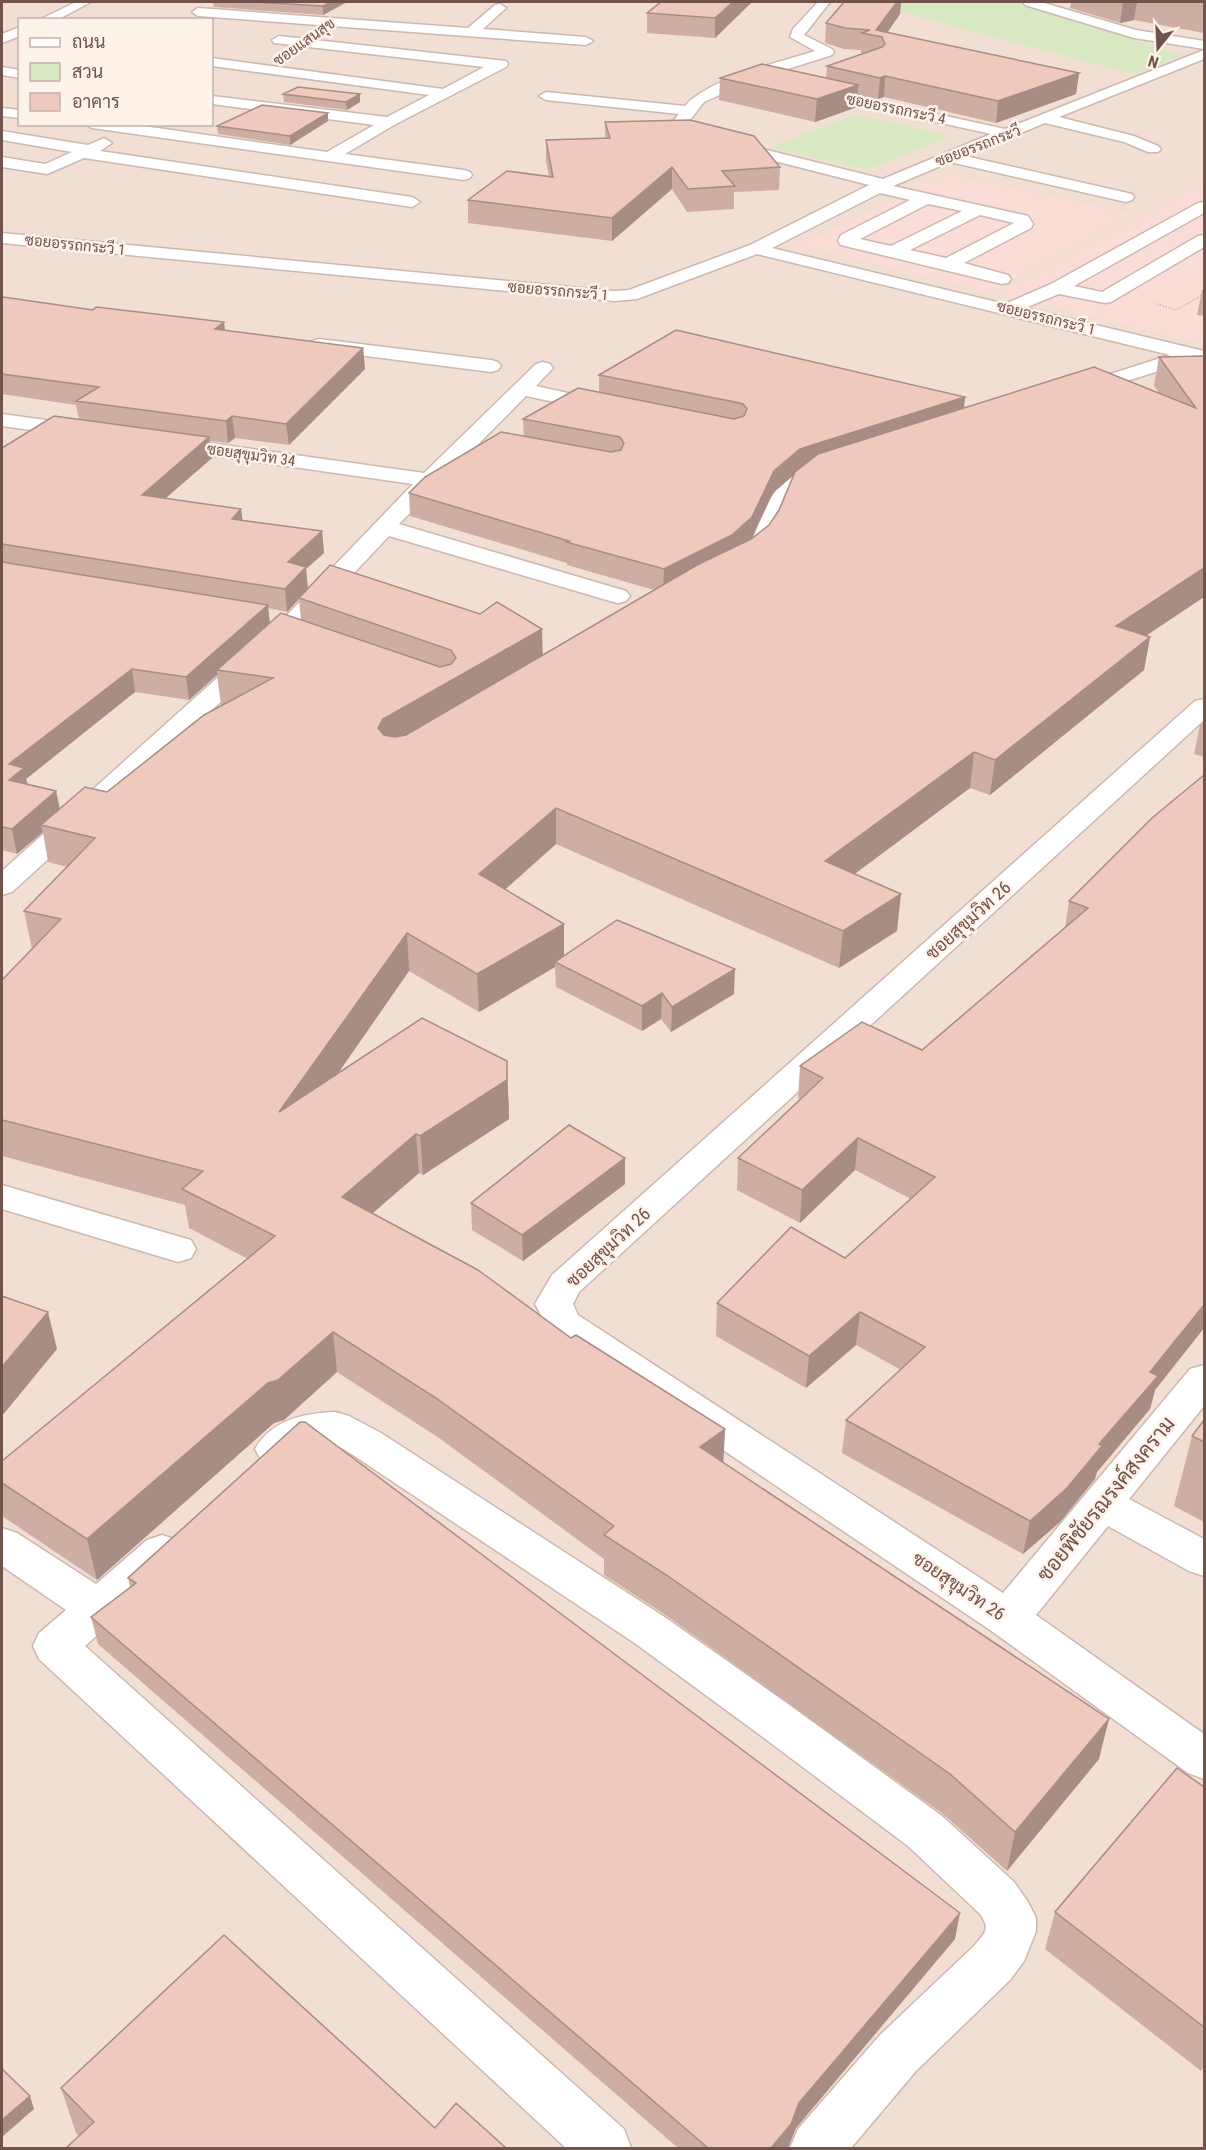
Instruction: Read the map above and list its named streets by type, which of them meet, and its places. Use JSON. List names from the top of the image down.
{
  "streets": {
    "street": [
      "ซอยแสนสุข",
      "ซอยอรรถกระวี 4",
      "ซอยอรรถกระวี",
      "ซอยอรรถกระวี 1",
      "ซอยสุขุมวิท 34",
      "ซอยสุขุมวิท 26",
      "ซอยพิชัยรณรงค์สงคราม"
    ]
  },
  "crossings": [
    ["ซอยอรรถกระวี 4", "ซอยอรรถกระวี"],
    ["ซอยอรรถกระวี", "ซอยอรรถกระวี 1"],
    ["ซอยสุขุมวิท 26", "ซอยพิชัยรณรงค์สงคราม"]
  ],
  "legend": ["ถนน", "สวน", "อาคาร"],
  "north": "bottom"
}
